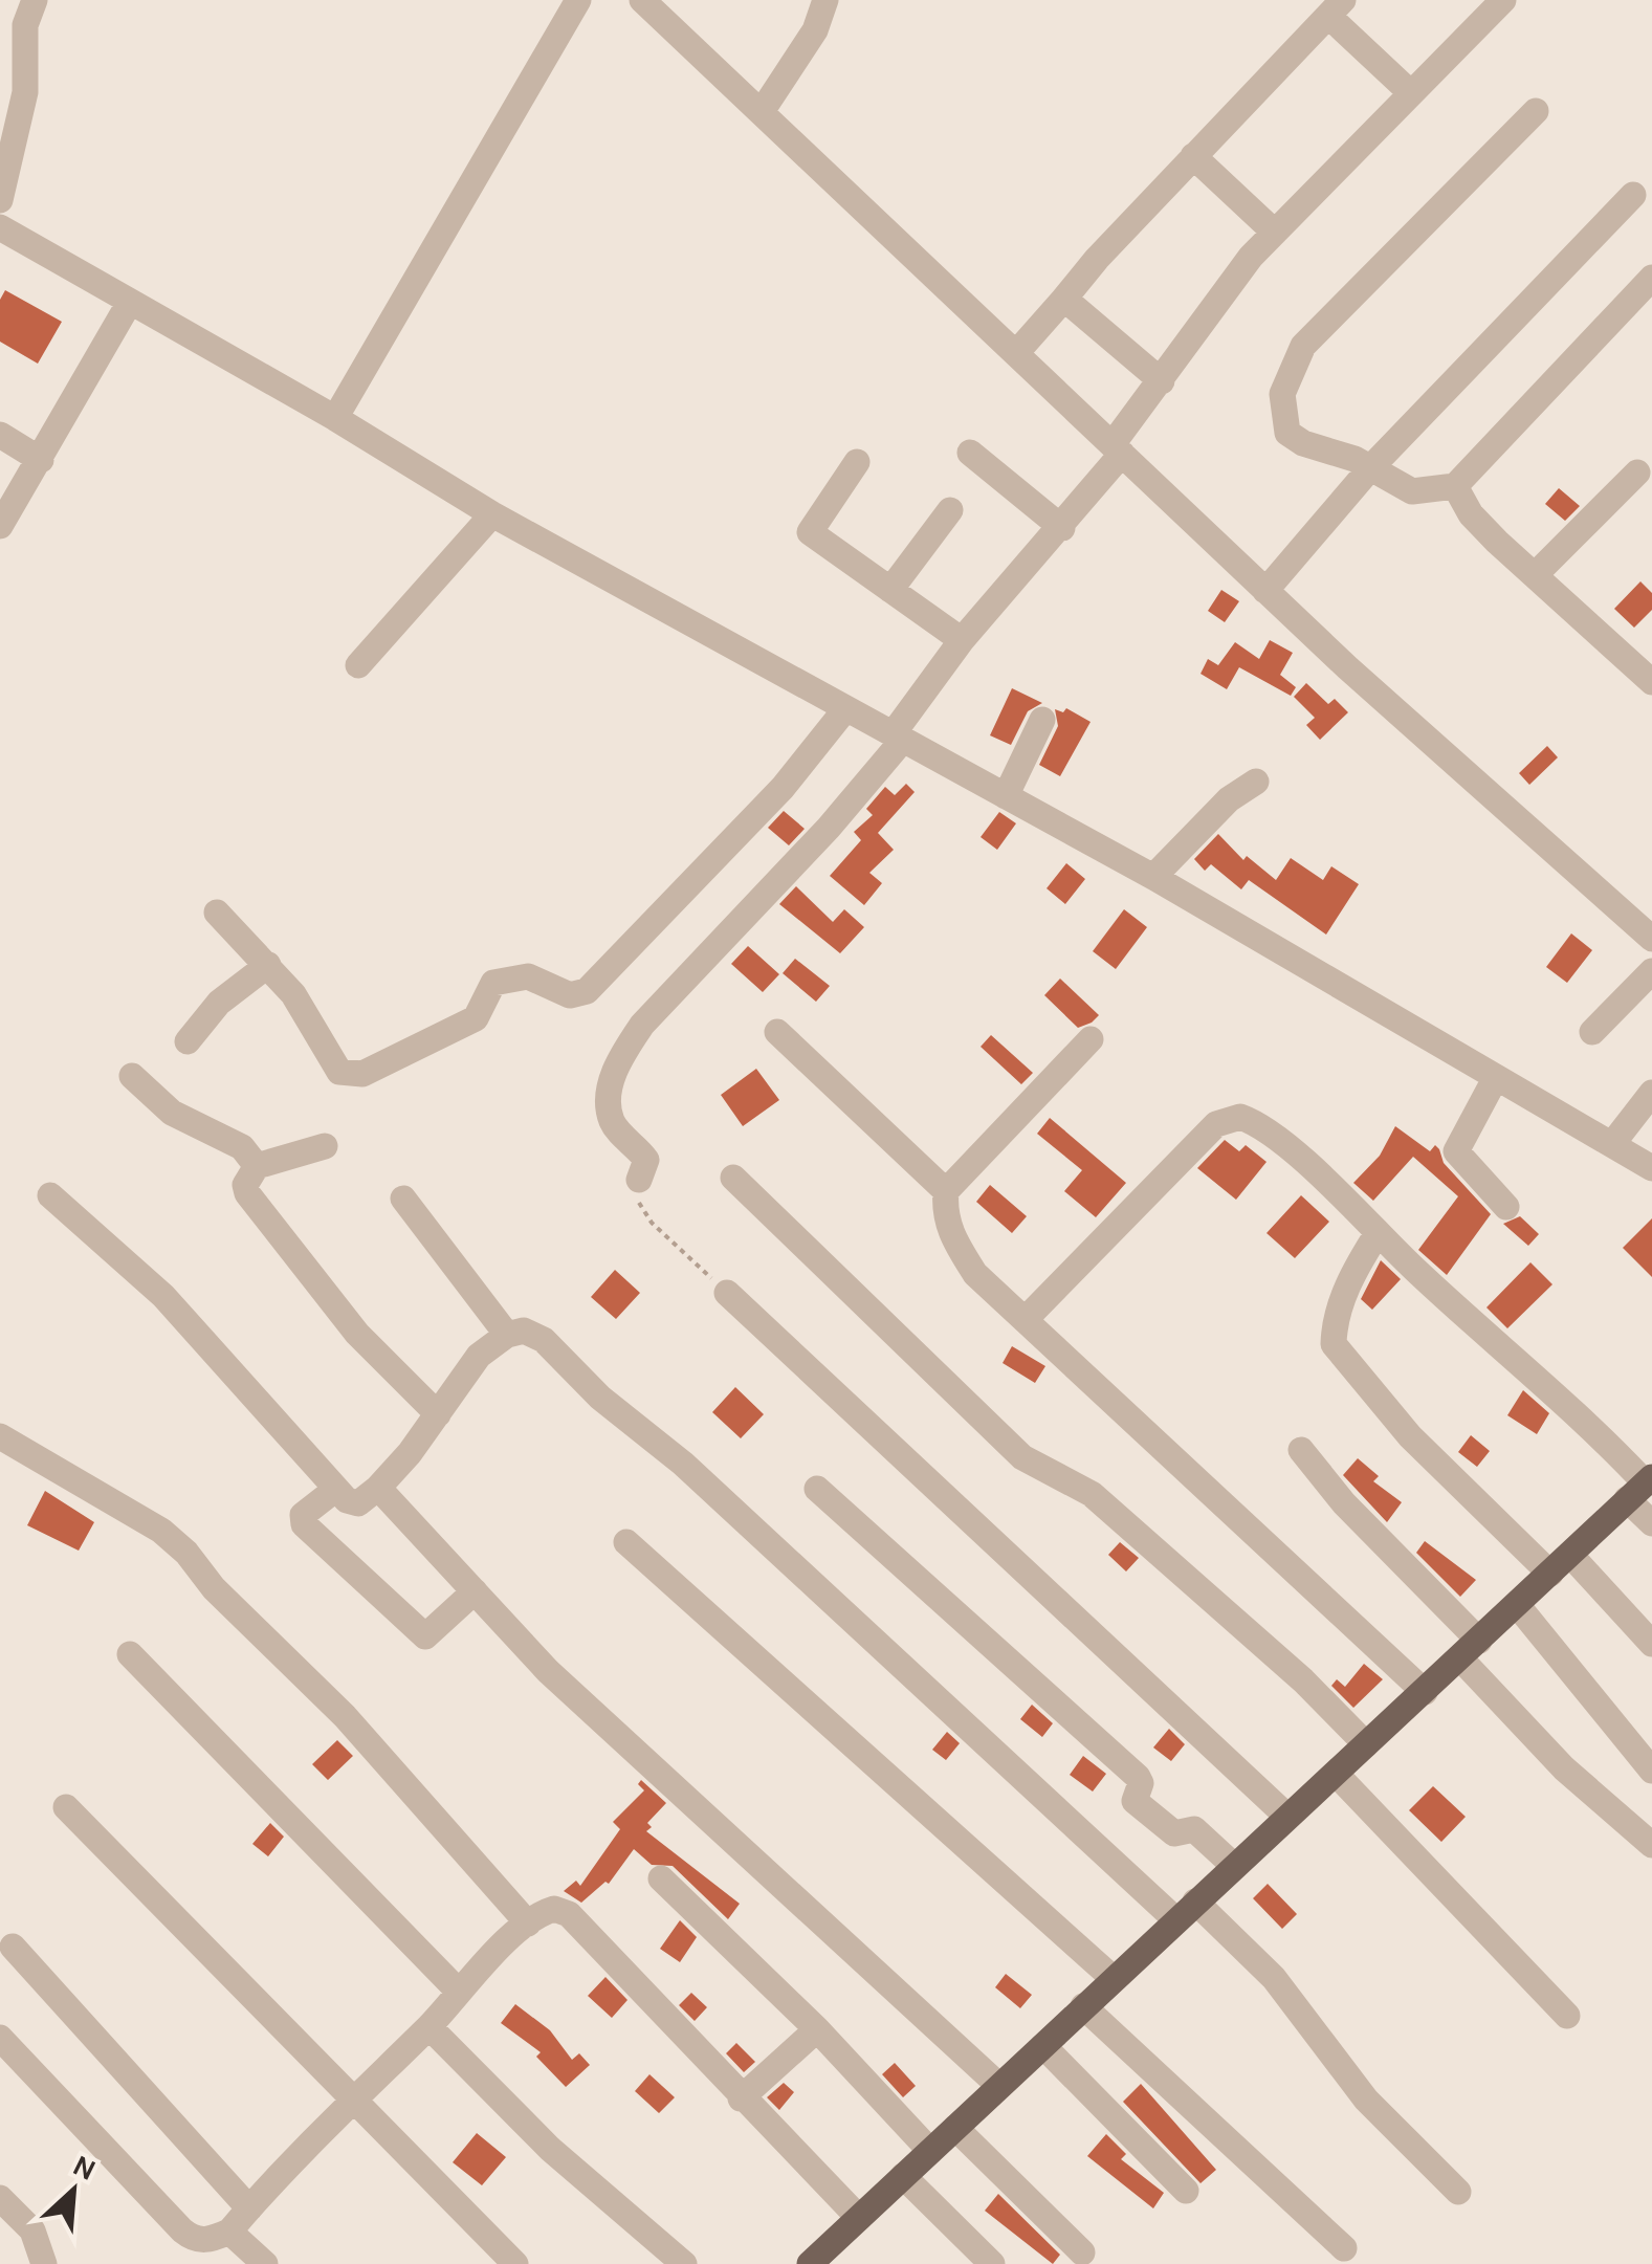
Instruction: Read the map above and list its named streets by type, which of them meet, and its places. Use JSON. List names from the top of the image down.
{
  "north": "top right"
}
